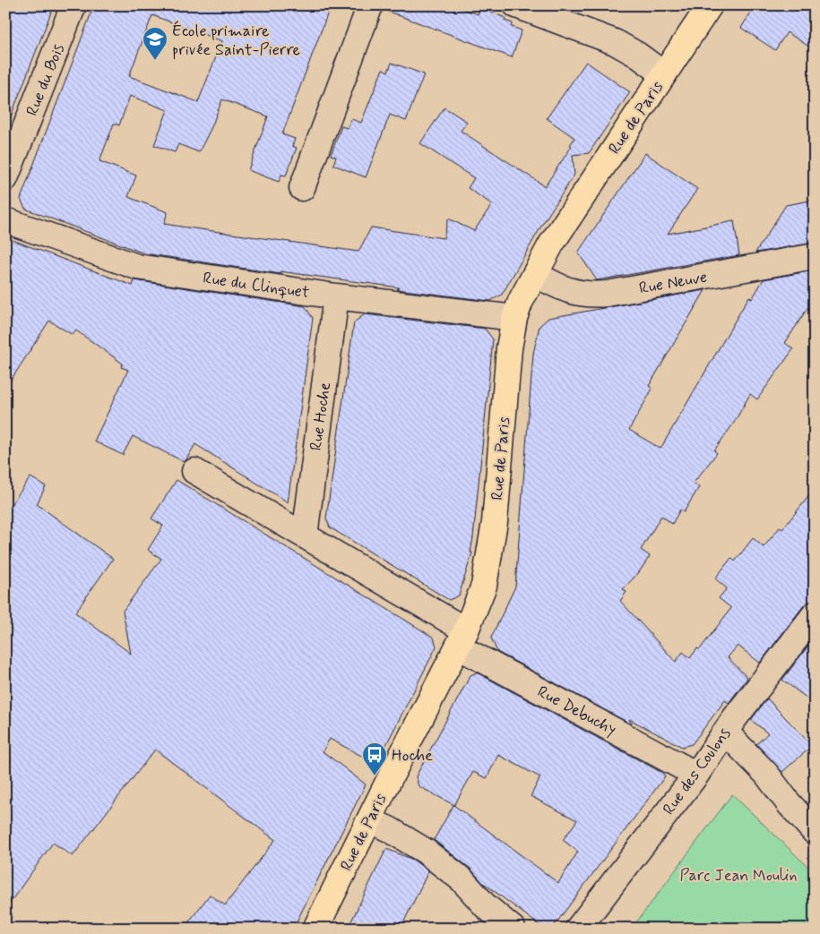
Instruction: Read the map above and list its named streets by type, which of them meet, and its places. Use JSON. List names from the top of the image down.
{
  "streets": {
    "main road": ["Rue de Paris"],
    "street": [
      "Rue du Bois",
      "Rue Neuve",
      "Rue du Clinquet",
      "Rue Hoche",
      "Rue Debuchy",
      "Rue des Coulons"
    ]
  },
  "crossings": [
    ["Rue de Paris", "Rue Neuve"],
    ["Rue de Paris", "Rue du Clinquet"],
    ["Rue de Paris", "Rue Debuchy"],
    ["Rue du Clinquet", "Rue Hoche"],
    ["Rue Debuchy", "Rue des Coulons"]
  ],
  "parks": ["Parc Jean Moulin"],
  "places": {
    "school or university": ["École primaire privée Saint-Pierre"],
    "bus stop": ["Hoche"]
  }
}
